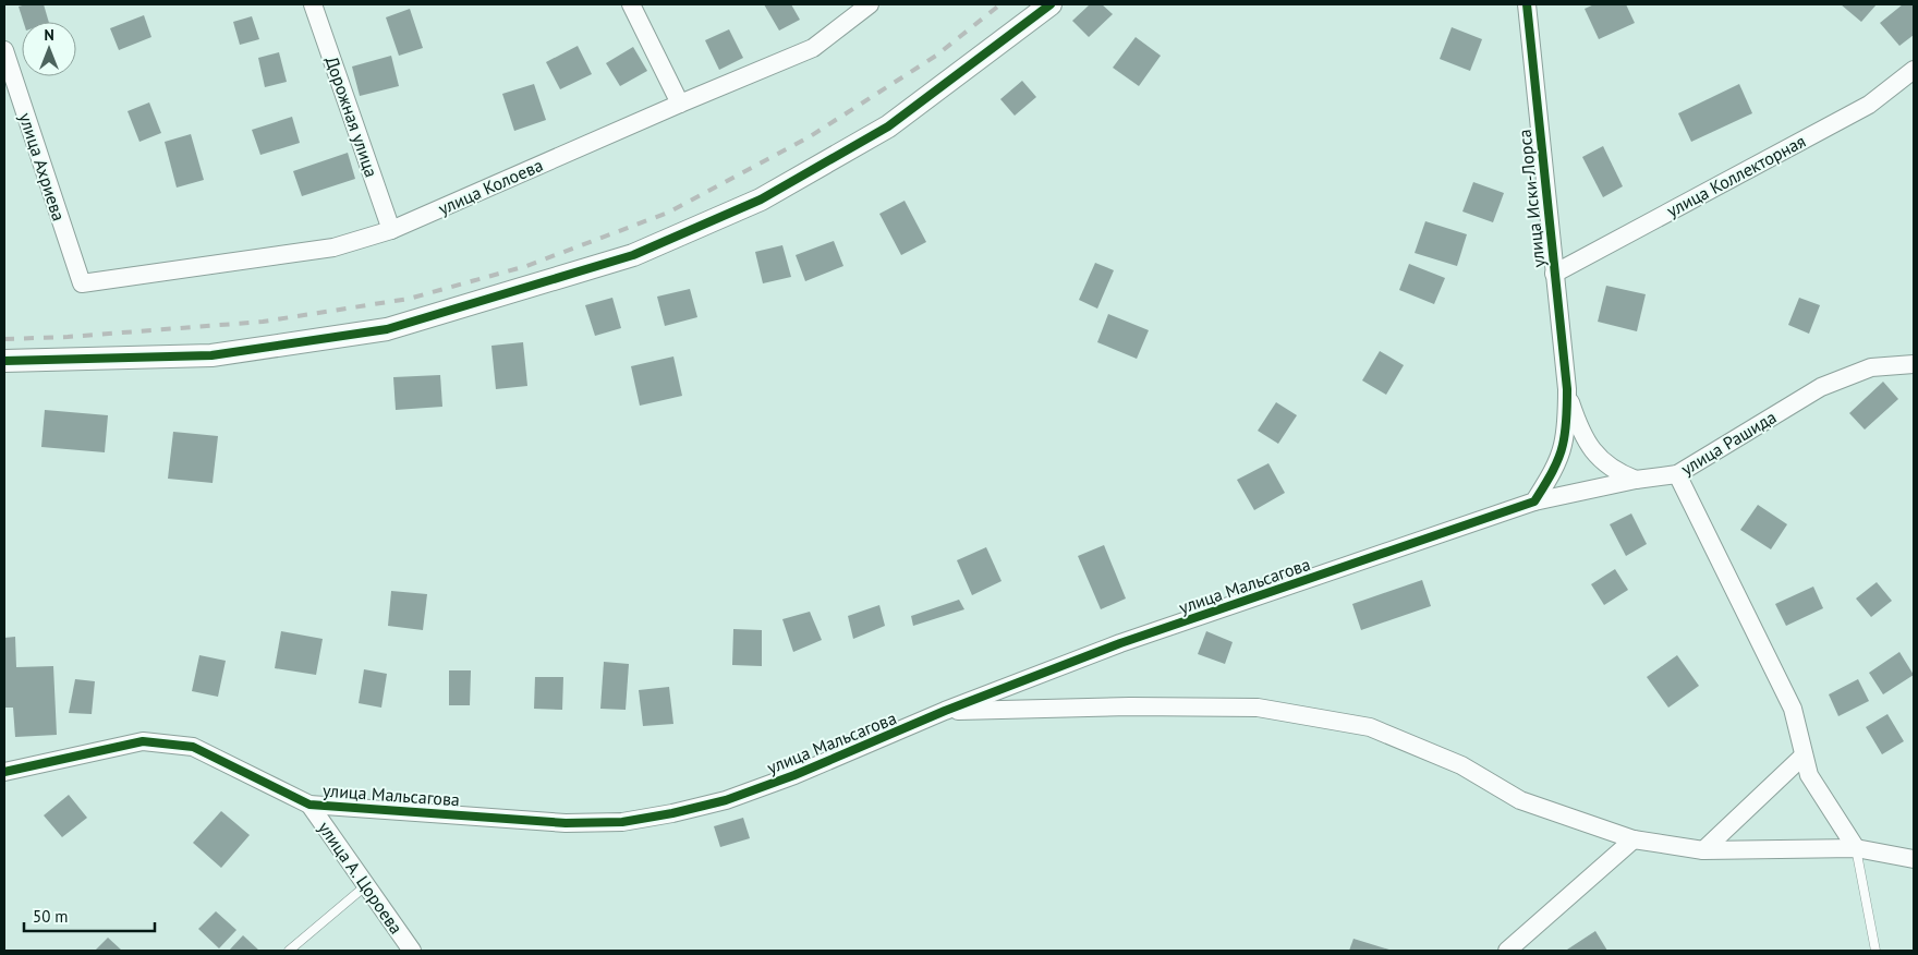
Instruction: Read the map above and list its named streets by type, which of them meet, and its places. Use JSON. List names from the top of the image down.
{
  "streets": {
    "street": [
      "Дорожная улица",
      "улица Ахриева",
      "улица Коллекторная",
      "улица Колоева",
      "улица Иски-Лорса",
      "улица Рашида",
      "улица Мальсагова",
      "улица А. Цороева"
    ]
  },
  "crossings": [
    ["Дорожная улица", "улица Колоева"],
    ["улица Ахриева", "улица Колоева"],
    ["улица Коллекторная", "улица Иски-Лорса"],
    ["улица Рашида", "улица Мальсагова"],
    ["улица Мальсагова", "улица А. Цороева"]
  ],
  "scale_bar": "50 m",
  "north": "top"
}
